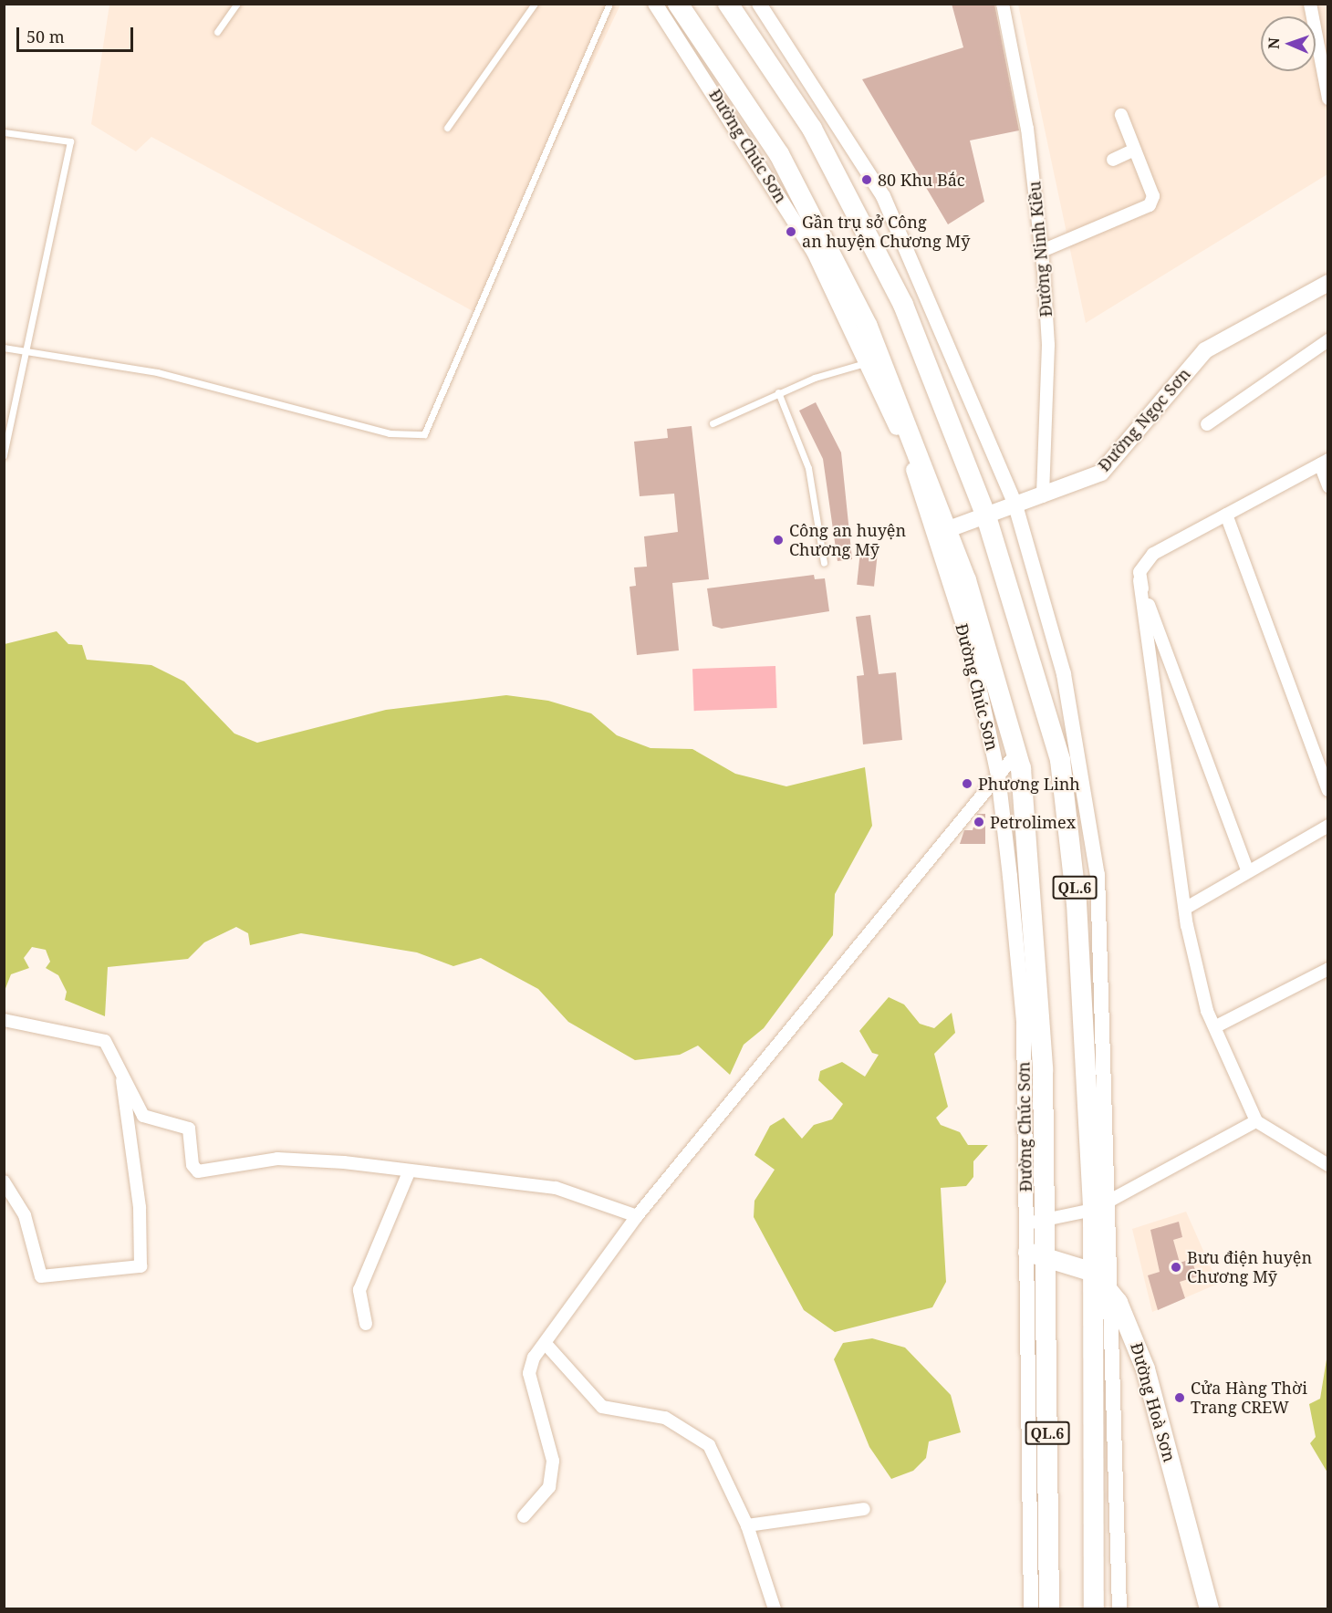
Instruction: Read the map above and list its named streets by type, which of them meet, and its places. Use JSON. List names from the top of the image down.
{
  "streets": {
    "highway": ["Đường Chúc Sơn", "QL.6"],
    "main road": ["Đường Ngọc Sơn", "Đường Hoà Sơn"],
    "street": ["Đường Ninh Kiều"]
  },
  "crossings": [
    ["Đường Chúc Sơn", "Đường Ngọc Sơn"],
    ["Đường Ninh Kiều", "Đường Ngọc Sơn"],
    ["Đường Ngọc Sơn", "QL.6"],
    ["QL.6", "Đường Hoà Sơn"]
  ],
  "places": [
    "80 Khu Bắc",
    "Gần trụ sở Công an huyện Chương Mỹ",
    "Công an huyện Chương Mỹ",
    "Phương Linh",
    "Petrolimex",
    "Bưu điện huyện Chương Mỹ",
    "Cửa Hàng Thời Trang CREW"
  ],
  "scale_bar": "50 m",
  "north": "left"
}
